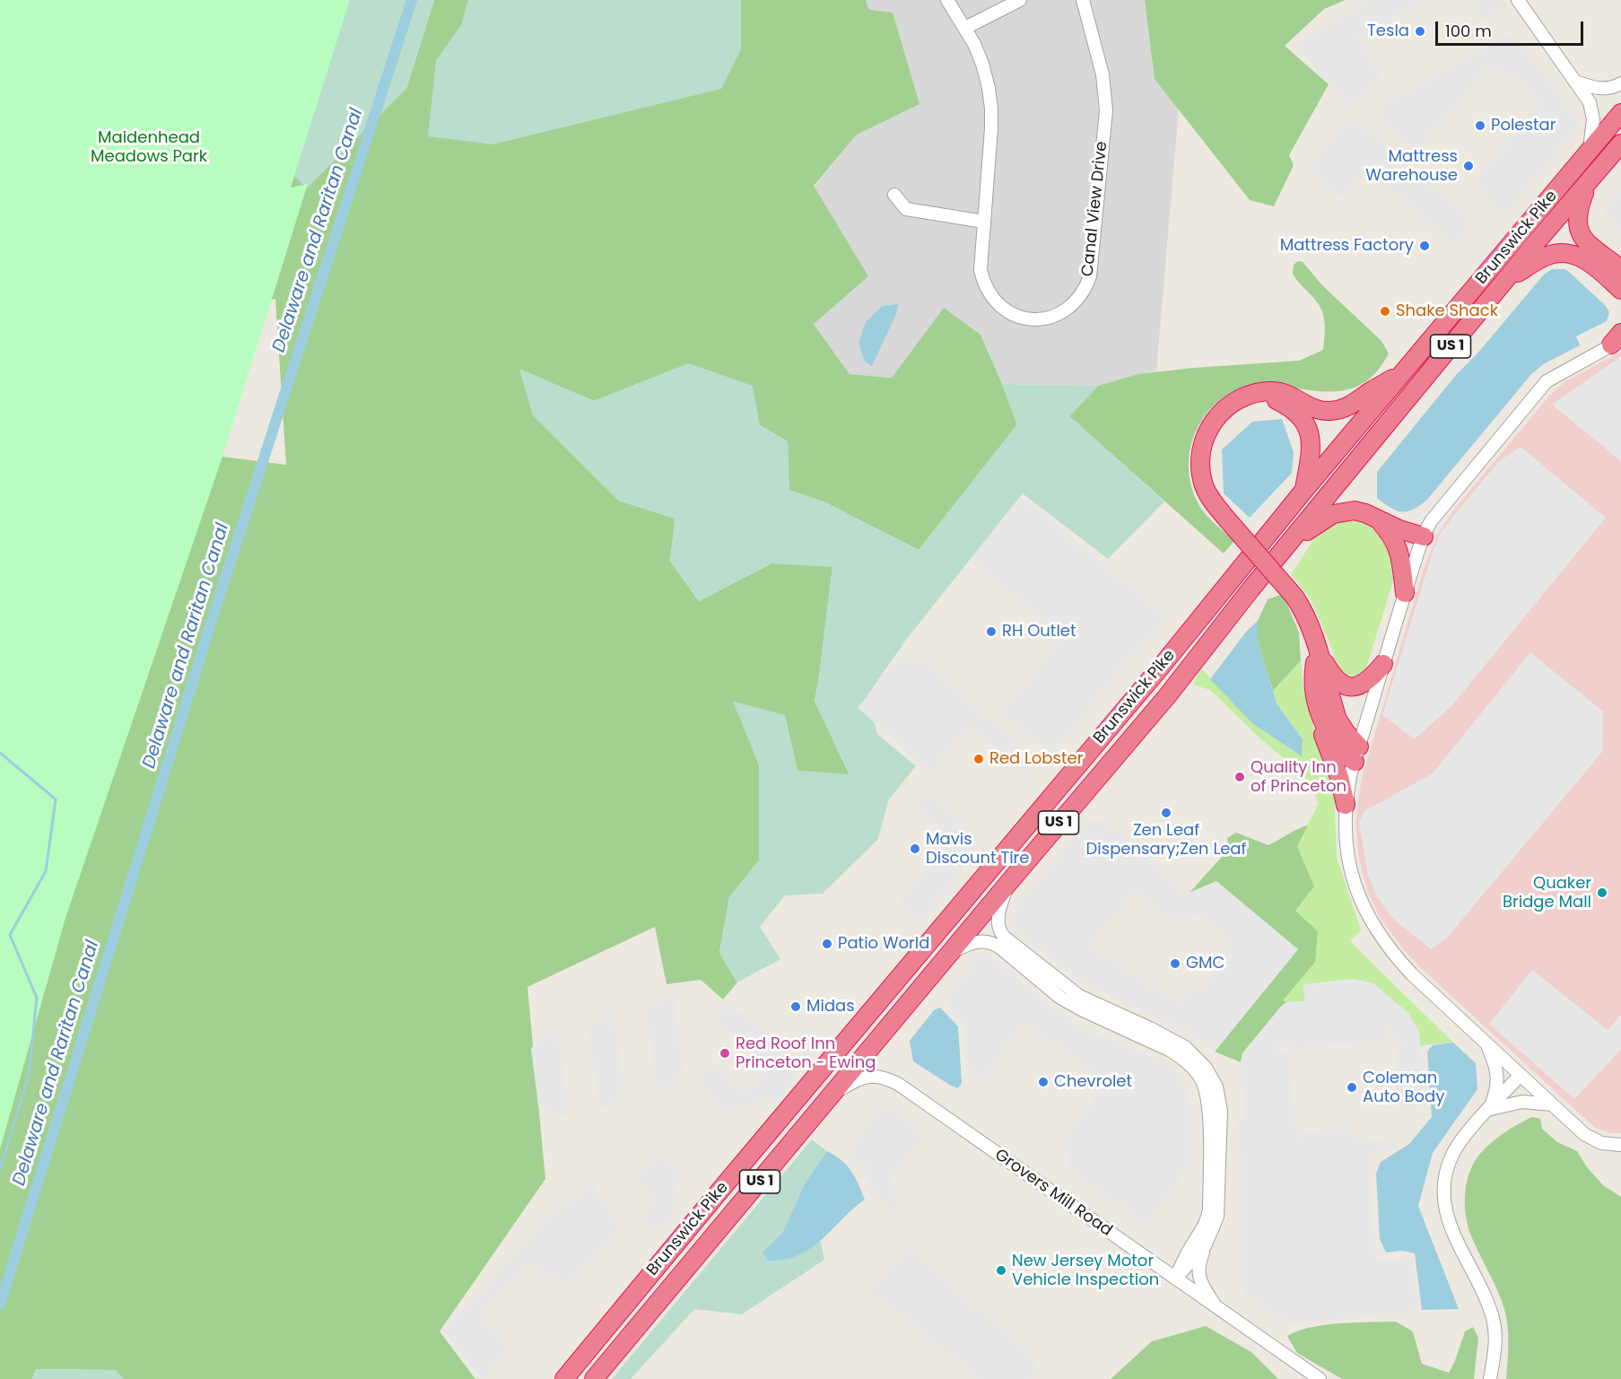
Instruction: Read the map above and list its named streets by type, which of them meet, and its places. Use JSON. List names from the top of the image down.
{
  "streets": {
    "highway": ["Brunswick Pike", "US 1"],
    "street": ["Canal View Drive", "Grovers Mill Road"]
  },
  "crossings": [
    ["Brunswick Pike", "Grovers Mill Road"]
  ],
  "water": ["Delaware and Raritan Canal"],
  "parks": ["Maidenhead Meadows Park"],
  "places": [
    "Tesla",
    "Polestar",
    "Mattress Warehouse",
    "Mattress Factory",
    "Shake Shack",
    "RH Outlet",
    "Red Lobster",
    "Quality Inn of Princeton",
    "Zen Leaf Dispensary;Zen Leaf",
    "Mavis Discount Tire",
    "Quaker Bridge Mall",
    "Patio World",
    "GMC",
    "Midas",
    "Red Roof Inn Princeton - Ewing",
    "Chevrolet",
    "Coleman Auto Body",
    "New Jersey Motor Vehicle Inspection"
  ],
  "scale_bar": "100 m"
}
